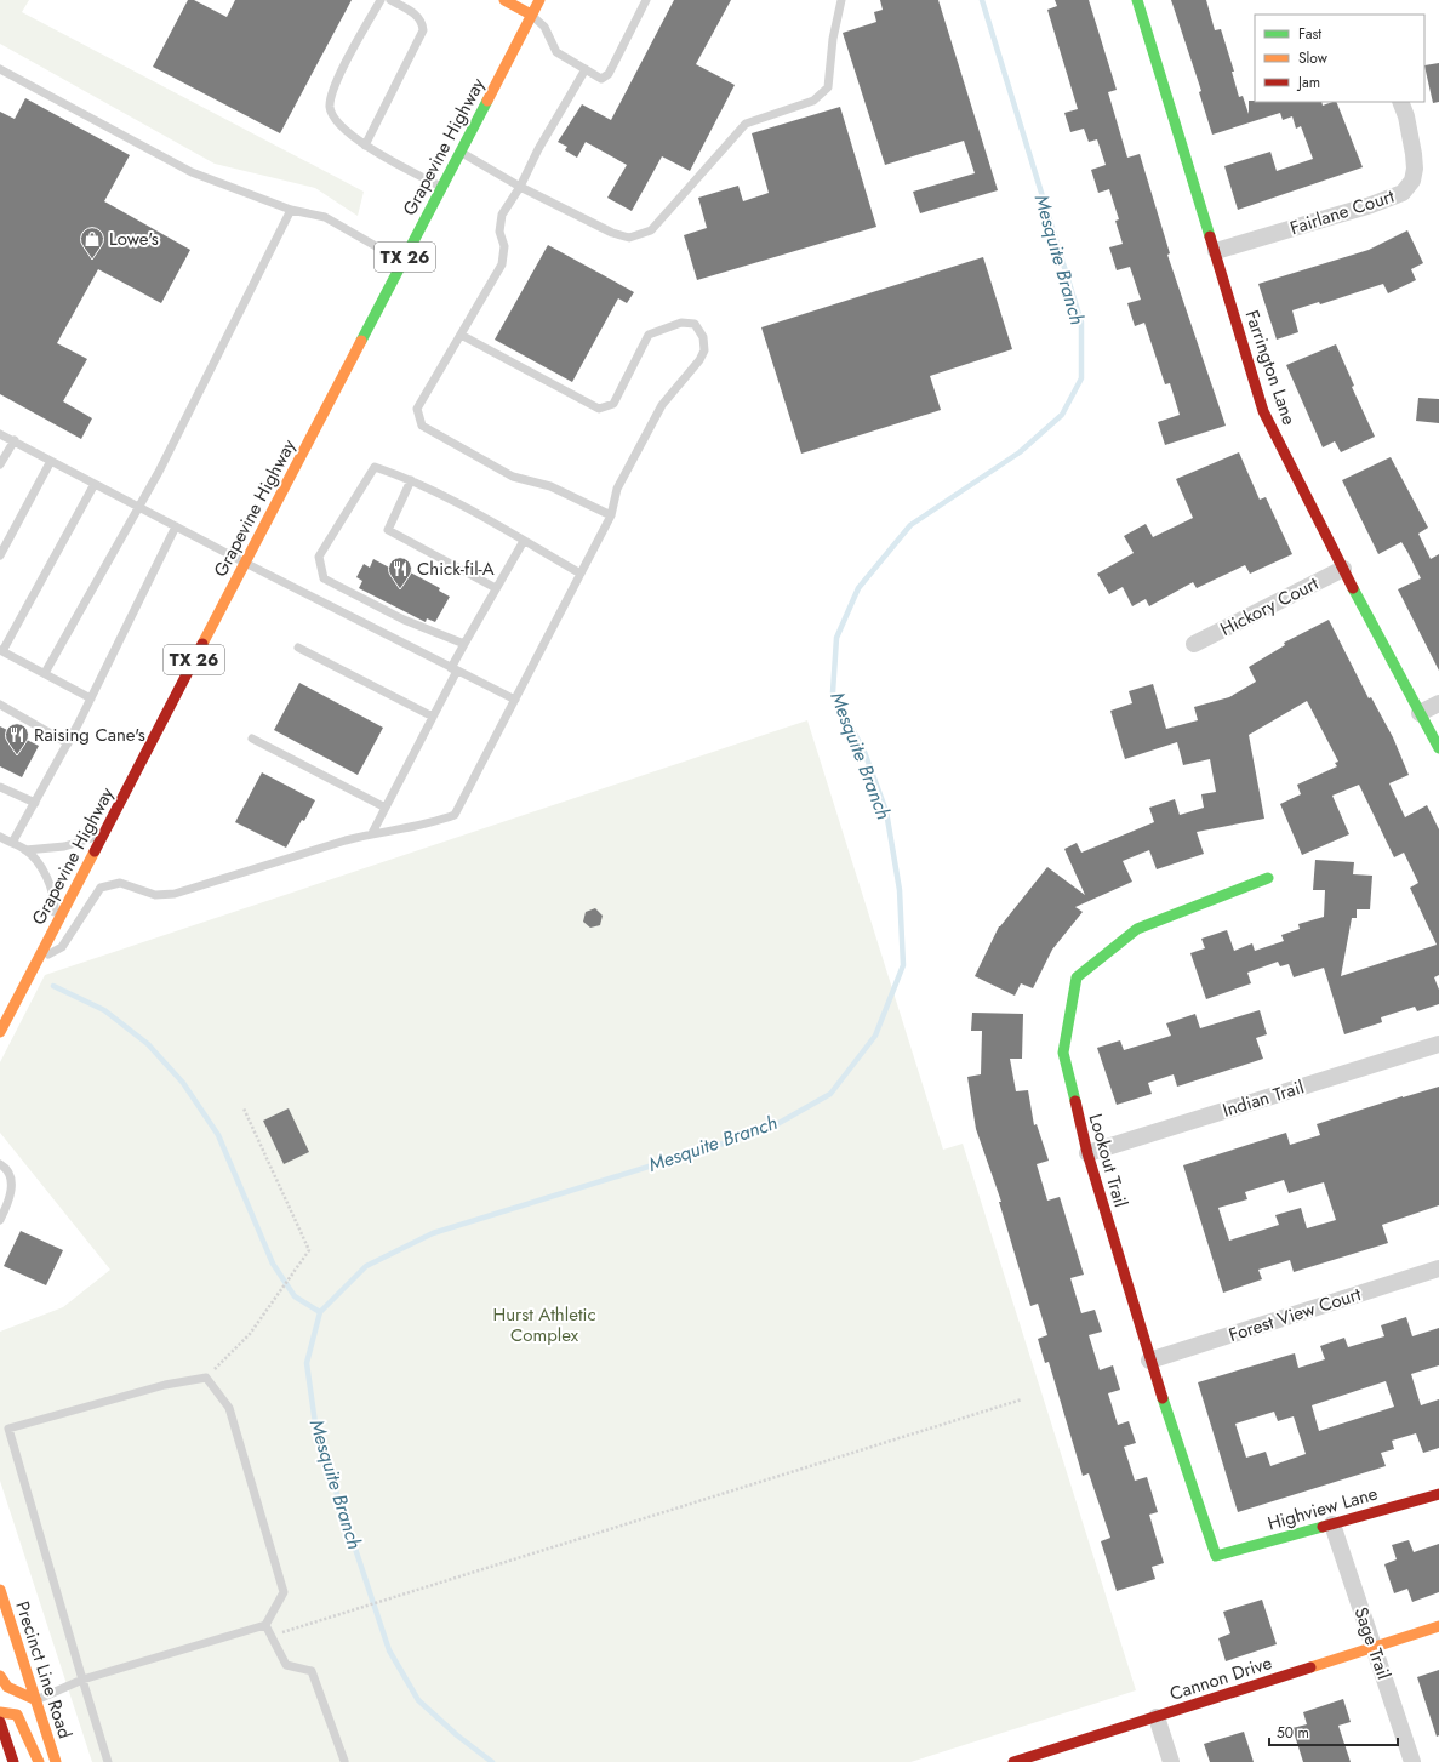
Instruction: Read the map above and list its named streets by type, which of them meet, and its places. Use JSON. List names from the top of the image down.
{
  "streets": {
    "street": [
      "Grapevine Highway",
      "Fairlane Court",
      "TX 26",
      "Farrington Lane",
      "Hickory Court",
      "Indian Trail",
      "Lookout Trail",
      "Forest View Court",
      "Highview Lane",
      "Sage Trail",
      "Precinct Line Road",
      "Cannon Drive"
    ]
  },
  "crossings": [
    ["Fairlane Court", "Farrington Lane"],
    ["Farrington Lane", "Hickory Court"],
    ["Indian Trail", "Lookout Trail"],
    ["Lookout Trail", "Forest View Court"],
    ["Lookout Trail", "Highview Lane"],
    ["Highview Lane", "Sage Trail"],
    ["Sage Trail", "Cannon Drive"]
  ],
  "water": ["Mesquite Branch"],
  "parks": ["Hurst Athletic Complex"],
  "places": {
    "shop": ["Lowe's"],
    "restaurant": ["Chick-fil-A", "Raising Cane's"]
  },
  "legend": ["Fast", "Slow", "Jam"],
  "scale_bar": "50 m"
}
